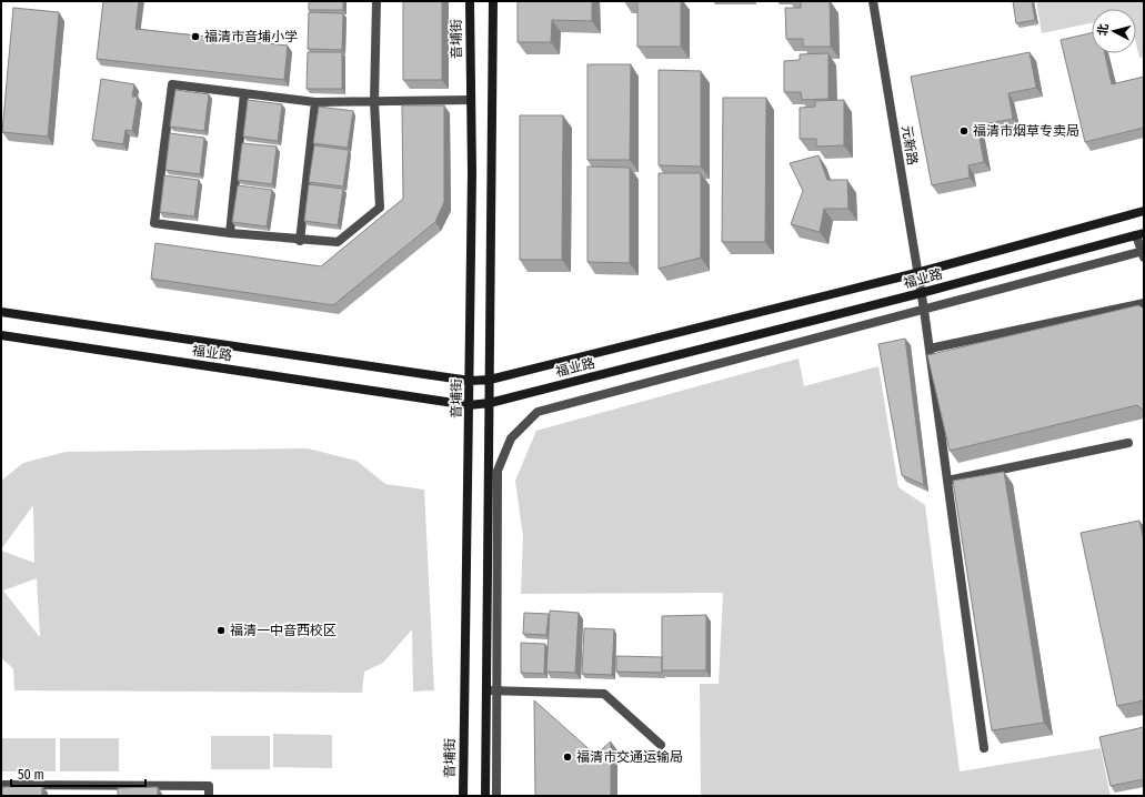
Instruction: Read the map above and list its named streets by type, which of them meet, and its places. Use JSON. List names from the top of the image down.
{
  "streets": {
    "street": ["音埔街", "元新路", "福业路"]
  },
  "crossings": [
    ["音埔街", "福业路"],
    ["元新路", "福业路"]
  ],
  "places": [
    "福清市音埔小学",
    "福清市烟草专卖局",
    "福清一中音西校区",
    "福清市交通运输局"
  ],
  "scale_bar": "50 m",
  "north": "left"
}
